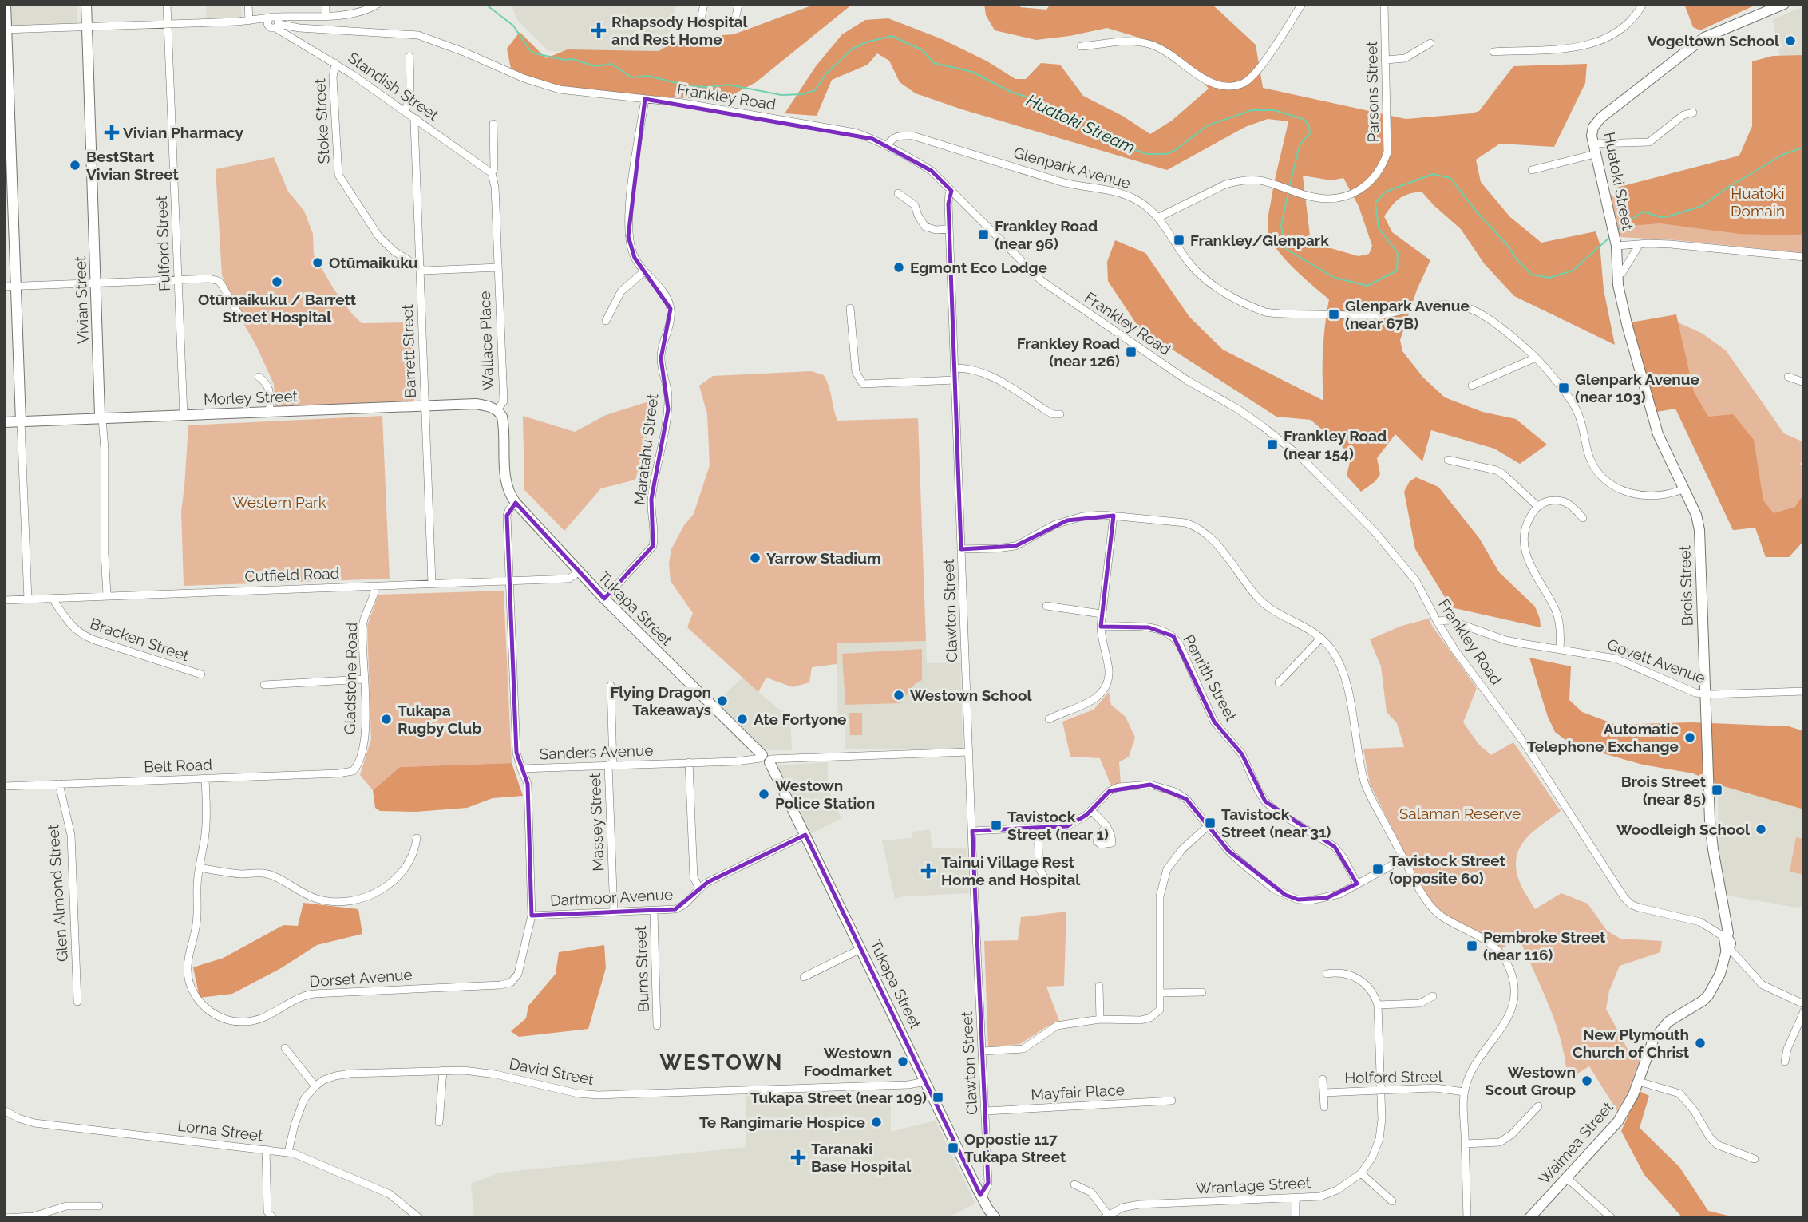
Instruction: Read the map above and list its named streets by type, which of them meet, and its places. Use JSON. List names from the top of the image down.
{
  "streets": {
    "main road": [
      "Huatoki Street",
      "Vivian Street",
      "Wallace Place",
      "Morley Street",
      "Brois Street",
      "Tukapa Street",
      "Waimea Street"
    ],
    "street": [
      "Standish Street",
      "Parsons Street",
      "Frankley Road",
      "Stoke Street",
      "Glenpark Avenue",
      "Fulford Street",
      "Barrett Street",
      "Maratahu Street",
      "Cutfield Road",
      "Clawton Street",
      "Bracken Street",
      "Govett Avenue",
      "Penrith Street",
      "Gladstone Road",
      "Sanders Avenue",
      "Belt Road",
      "Massey Street",
      "Glen Almond Street",
      "Dartmoor Avenue",
      "Burns Street",
      "Dorset Avenue",
      "David Street",
      "Holford Street",
      "Mayfair Place",
      "Lorna Street",
      "Wrantage Street"
    ]
  },
  "crossings": [
    ["Standish Street", "Frankley Road"],
    ["Standish Street", "Stoke Street"],
    ["Standish Street", "Wallace Place"],
    ["Standish Street", "Barrett Street"],
    ["Parsons Street", "Glenpark Avenue"],
    ["Frankley Road", "Glenpark Avenue"],
    ["Frankley Road", "Maratahu Street"],
    ["Frankley Road", "Brois Street"],
    ["Frankley Road", "Clawton Street"],
    ["Frankley Road", "Govett Avenue"],
    ["Stoke Street", "Wallace Place"],
    ["Stoke Street", "Barrett Street"],
    ["Glenpark Avenue", "Brois Street"],
    ["Huatoki Street", "Brois Street"],
    ["Fulford Street", "Morley Street"],
    ["Vivian Street", "Morley Street"],
    ["Vivian Street", "Cutfield Road"],
    ["Wallace Place", "Morley Street"],
    ["Wallace Place", "Tukapa Street"],
    ["Barrett Street", "Morley Street"],
    ["Barrett Street", "Cutfield Road"],
    ["Maratahu Street", "Tukapa Street"],
    ["Cutfield Road", "Tukapa Street"],
    ["Cutfield Road", "Bracken Street"],
    ["Cutfield Road", "Gladstone Road"],
    ["Cutfield Road", "Sanders Avenue"],
    ["Brois Street", "Govett Avenue"],
    ["Brois Street", "Waimea Street"],
    ["Tukapa Street", "Clawton Street"],
    ["Tukapa Street", "Sanders Avenue"],
    ["Tukapa Street", "Dartmoor Avenue"],
    ["Tukapa Street", "David Street"],
    ["Clawton Street", "Sanders Avenue"],
    ["Clawton Street", "Mayfair Place"],
    ["Gladstone Road", "Belt Road"],
    ["Sanders Avenue", "Massey Street"],
    ["Sanders Avenue", "Dorset Avenue"],
    ["Belt Road", "Glen Almond Street"],
    ["Belt Road", "Dorset Avenue"],
    ["Massey Street", "Dartmoor Avenue"],
    ["Dartmoor Avenue", "Burns Street"],
    ["Dartmoor Avenue", "Dorset Avenue"],
    ["Holford Street", "Wrantage Street"]
  ],
  "districts": ["WESTOWN"],
  "water": ["Huatoki Stream"],
  "parks": ["Huatoki Domain", "Western Park", "Salaman Reserve"],
  "places": {
    "health": [
      "Rhapsody Hospital and Rest Home",
      "Vivian Pharmacy",
      "Tainui Village Rest Home and Hospital",
      "Taranaki Base Hospital"
    ],
    "other": [
      "Vogeltown School",
      "BestStart Vivian Street",
      "Otūmaikuku",
      "Egmont Eco Lodge",
      "Otūmaikuku / Barrett Street Hospital",
      "Yarrow Stadium",
      "Westown School",
      "Flying Dragon Takeaways",
      "Tukapa Rugby Club",
      "Ate Fortyone",
      "Automatic Telephone Exchange",
      "Westown Police Station",
      "Woodleigh School",
      "New Plymouth Church of Christ",
      "Westown Foodmarket",
      "Westown Scout Group",
      "Te Rangimarie Hospice"
    ],
    "transit": [
      "Frankley Road (near 96)",
      "Frankley/Glenpark",
      "Glenpark Avenue (near 67B)",
      "Frankley Road (near 126)",
      "Glenpark Avenue (near 103)",
      "Frankley Road (near 154)",
      "Brois Street (near 85)",
      "Tavistock Street (near 31)",
      "Tavistock Street (near 1)",
      "Tavistock Street (opposite 60)",
      "Pembroke Street (near 116)",
      "Tukapa Street (near 109)",
      "Oppostie 117 Tukapa Street"
    ]
  }
}
